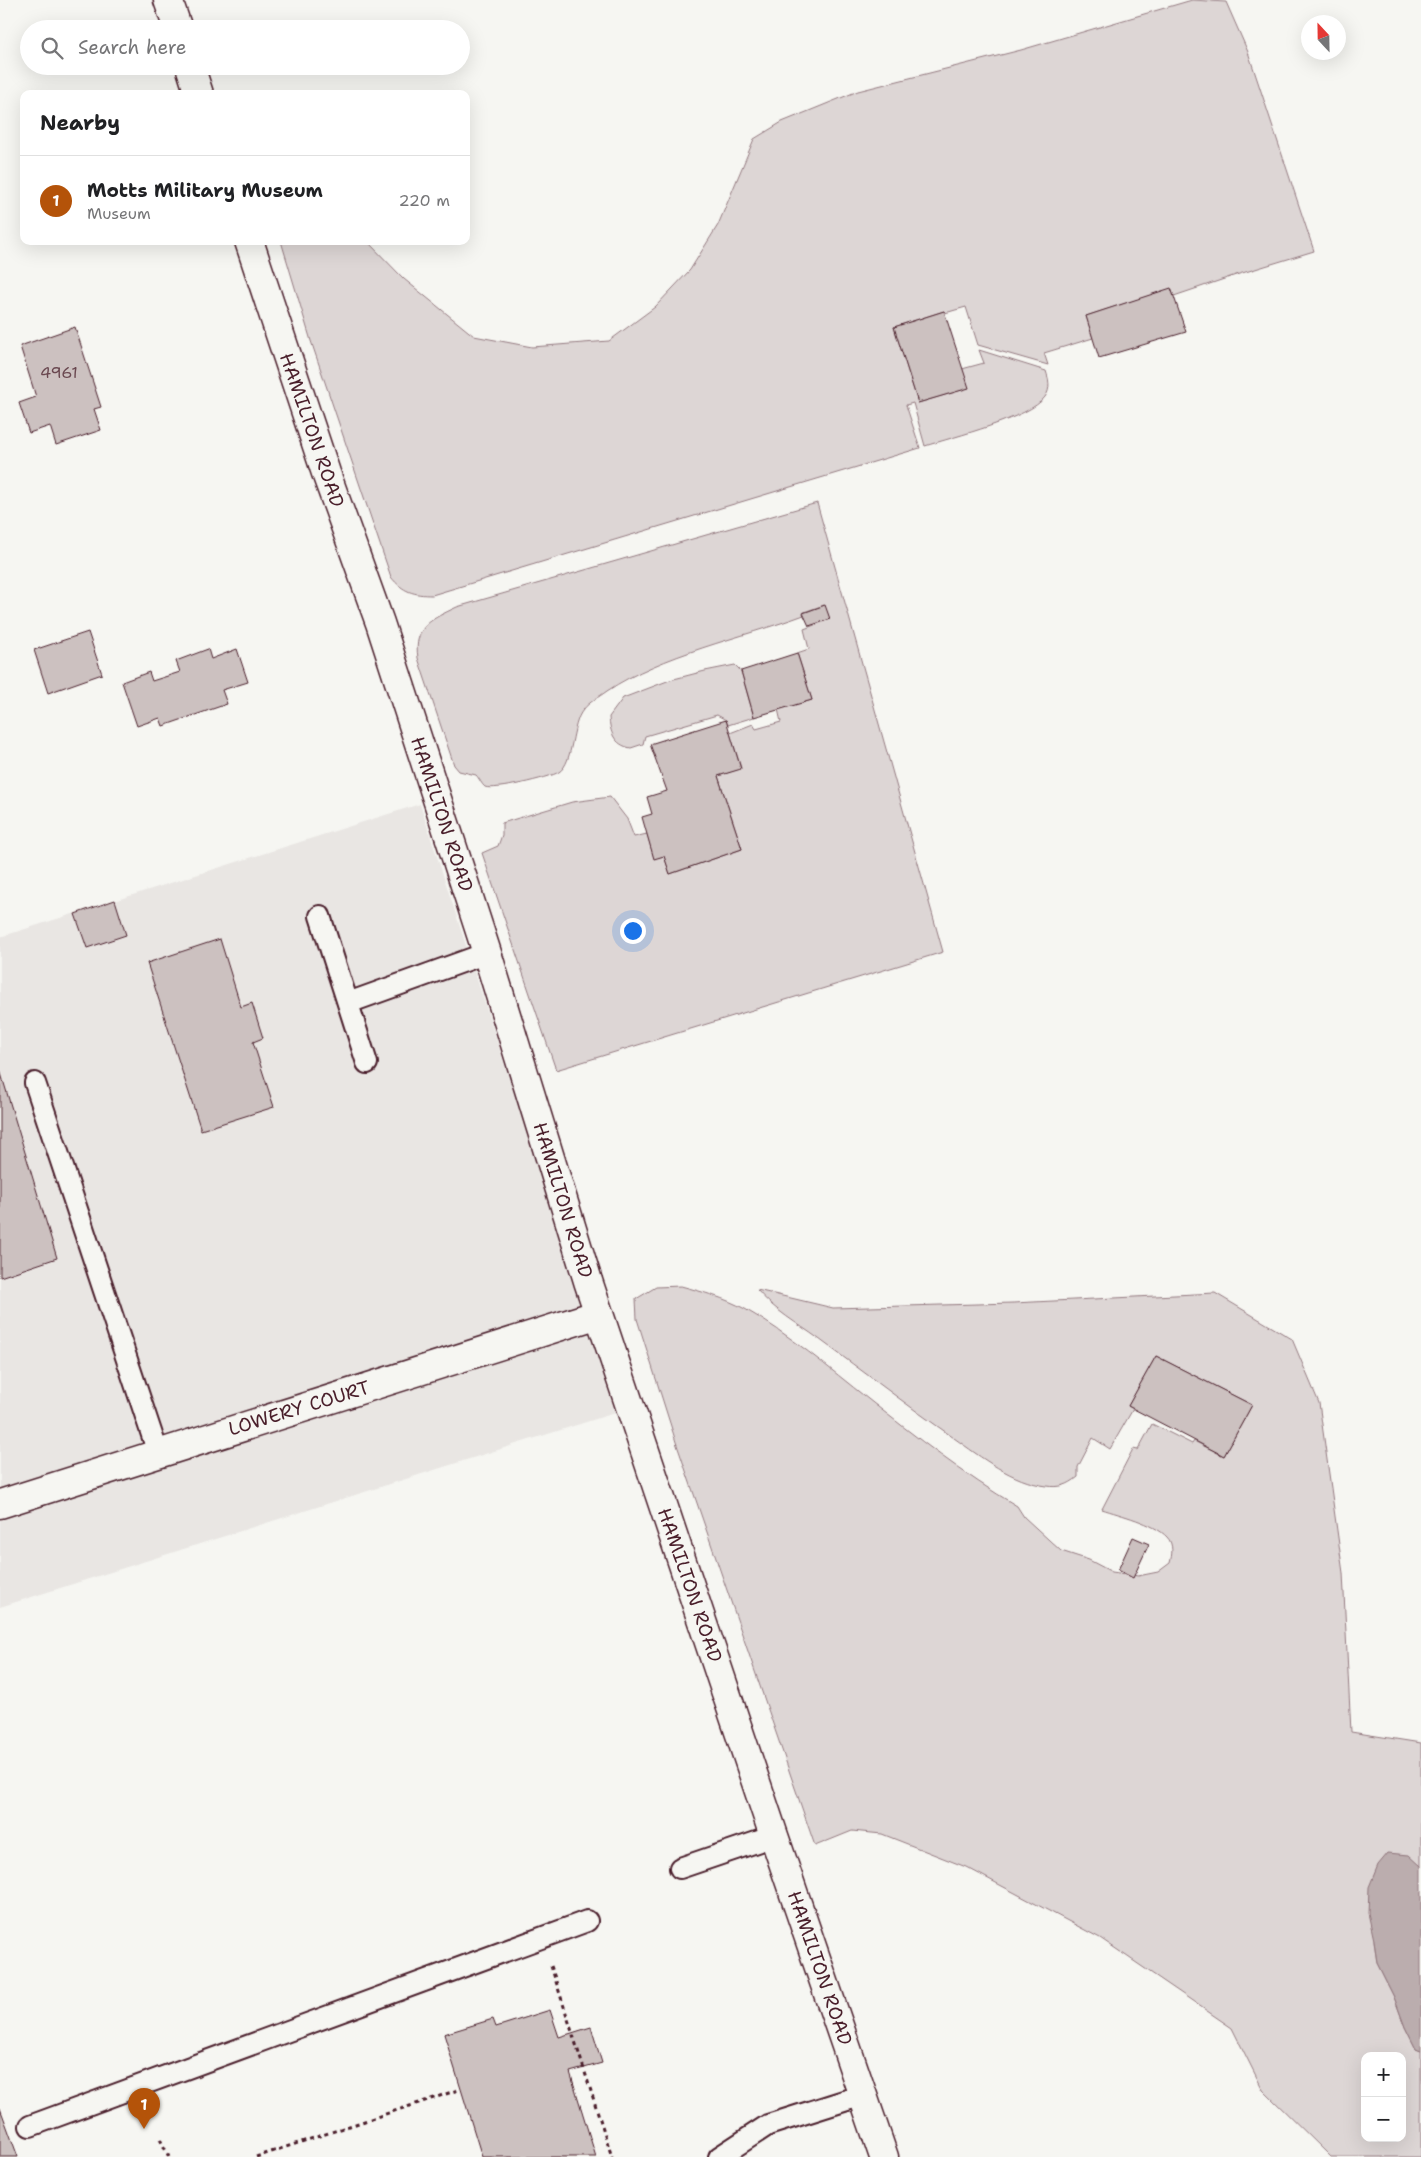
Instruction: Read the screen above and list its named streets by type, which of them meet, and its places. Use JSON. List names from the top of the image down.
{
  "streets": {
    "main road": ["HAMILTON ROAD", "LOWERY COURT"]
  },
  "crossings": [
    ["HAMILTON ROAD", "LOWERY COURT"]
  ],
  "house_numbers": ["4961"],
  "north": "top",
  "page": {
    "search": "Search here",
    "heading": "Nearby",
    "list": [
      {
        "mark": "1",
        "name": "Motts Military Museum",
        "note": "Museum",
        "value": "220 m"
      }
    ],
    "map_buttons": ["+", "−"],
    "pins": "1"
  }
}
